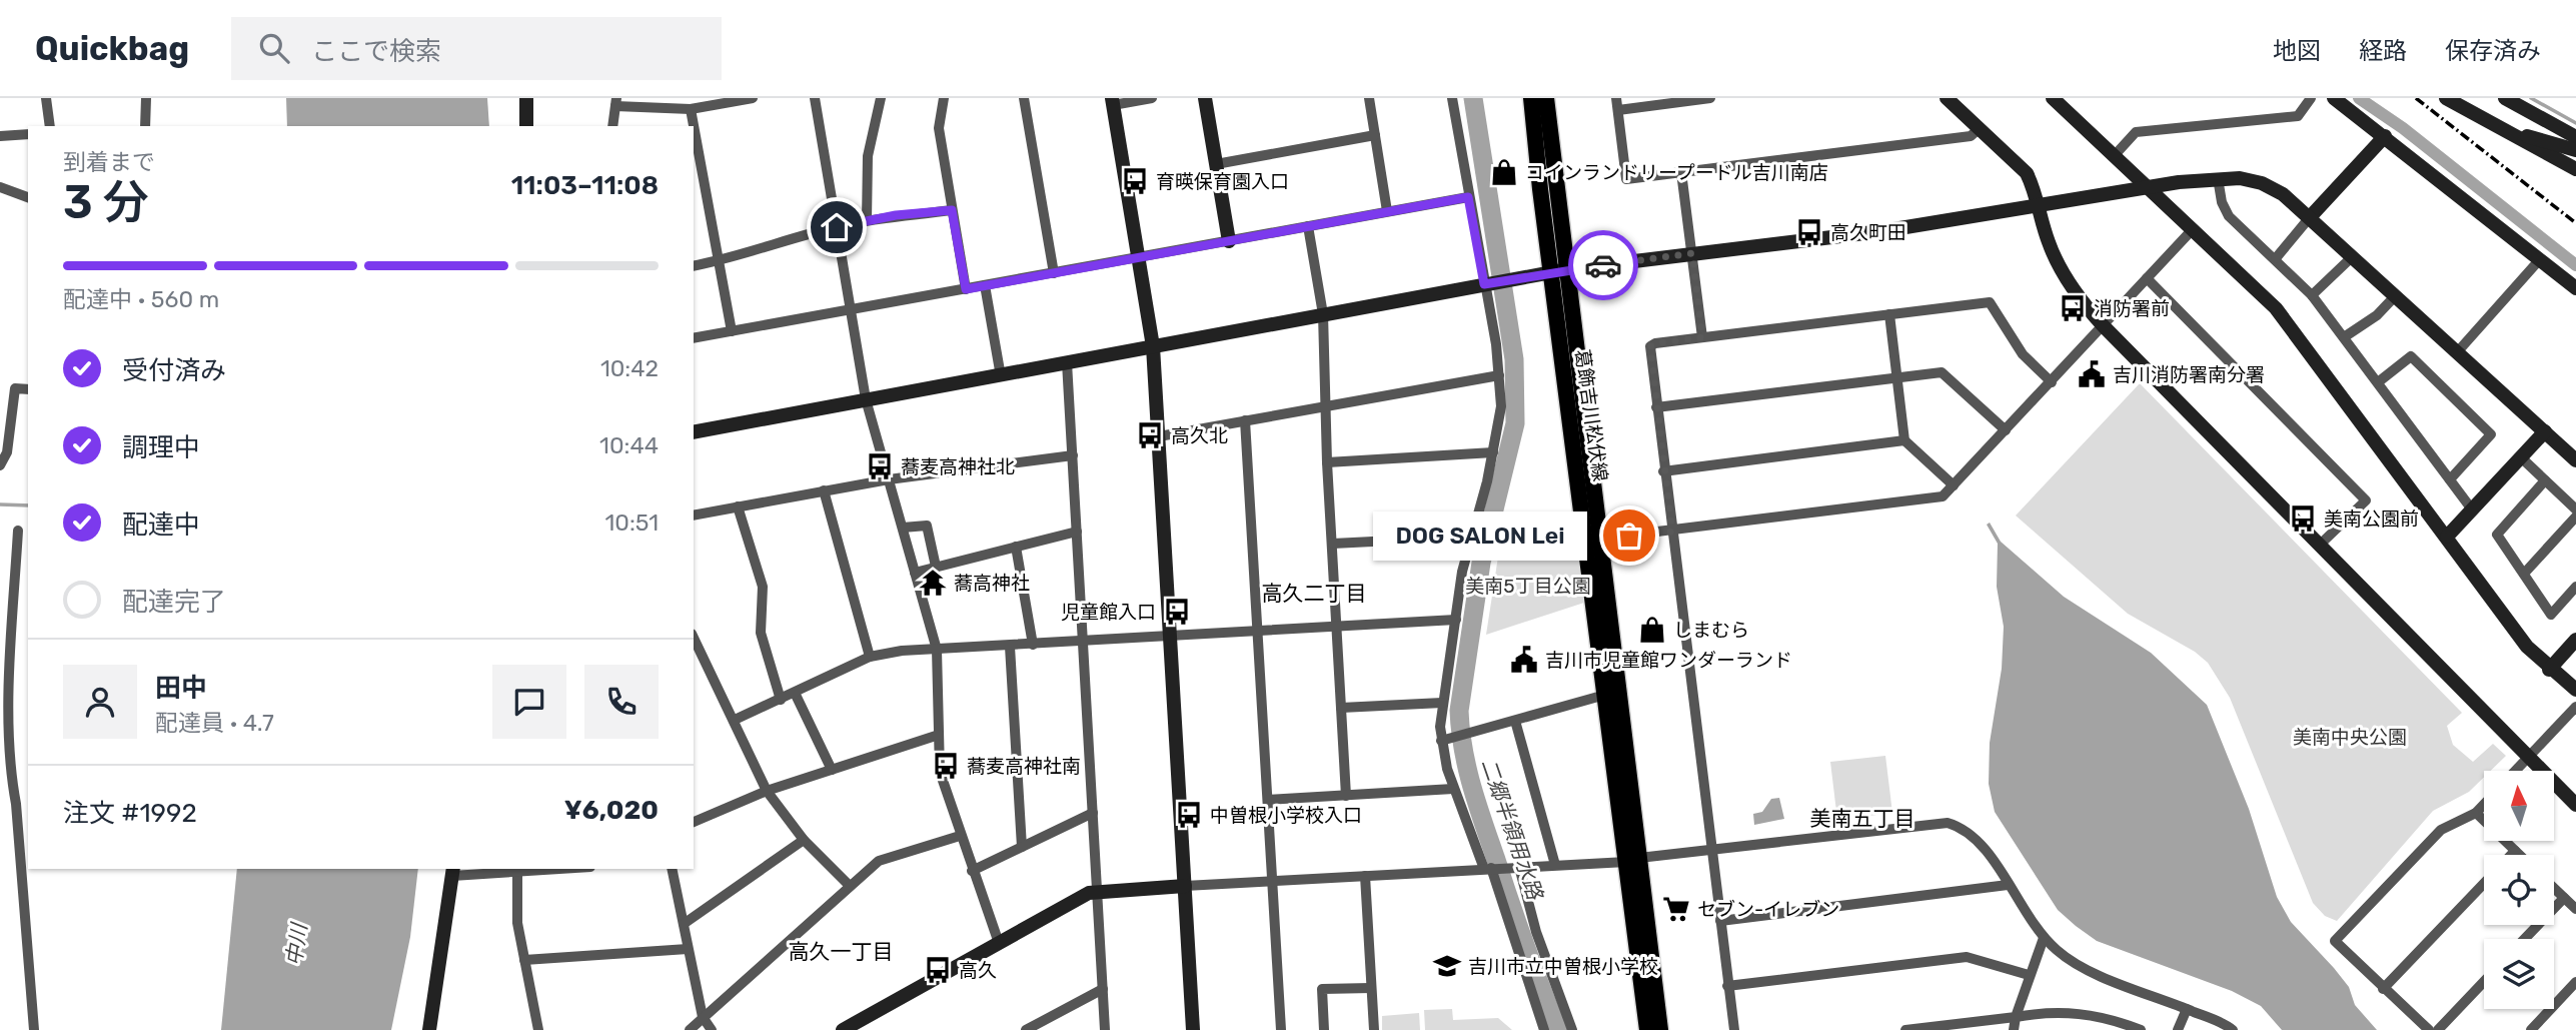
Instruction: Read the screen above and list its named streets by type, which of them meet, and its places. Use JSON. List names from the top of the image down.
{
  "streets": {
    "main road": ["葛飾吉川松伏線"]
  },
  "districts": ["高久二丁目", "美南五丁目", "高久一丁目"],
  "water": ["二郷半領用水路", "中川"],
  "parks": ["美南5丁目公園", "美南中央公園"],
  "places": {
    "shop": ["コインランドリープードル吉川南店", "しまむら"],
    "bus stop": [
      "育暎保育園入口",
      "高久町田",
      "消防署前",
      "高久北",
      "蕎麦高神社北",
      "美南公園前",
      "児童館入口",
      "蕎麦高神社南",
      "中曽根小学校入口",
      "高久"
    ],
    "public building": ["吉川消防署南分署", "吉川市児童館ワンダーランド"],
    "other": ["DOG SALON Lei"],
    "temple": ["蕎高神社"],
    "supermarket": ["セブン-イレブン"],
    "school or university": ["吉川市立中曽根小学校"]
  },
  "north": "top",
  "page": {
    "header": "Quickbag",
    "search": "ここで検索",
    "nav": ["地図", "経路", "保存済み"],
    "heading": ["3 分", "到着まで", "11:03–11:08"],
    "panel": [
      "田中",
      "配達員 · 4.7",
      "注文 #1992",
      "¥6,020"
    ],
    "bar": "配達中 · 560 m",
    "list": [
      ["受付済み", "10:42"],
      ["調理中", "10:44"],
      ["配達中", "10:51"],
      "配達完了"
    ],
    "bubble": "DOG SALON Lei"
  }
}
